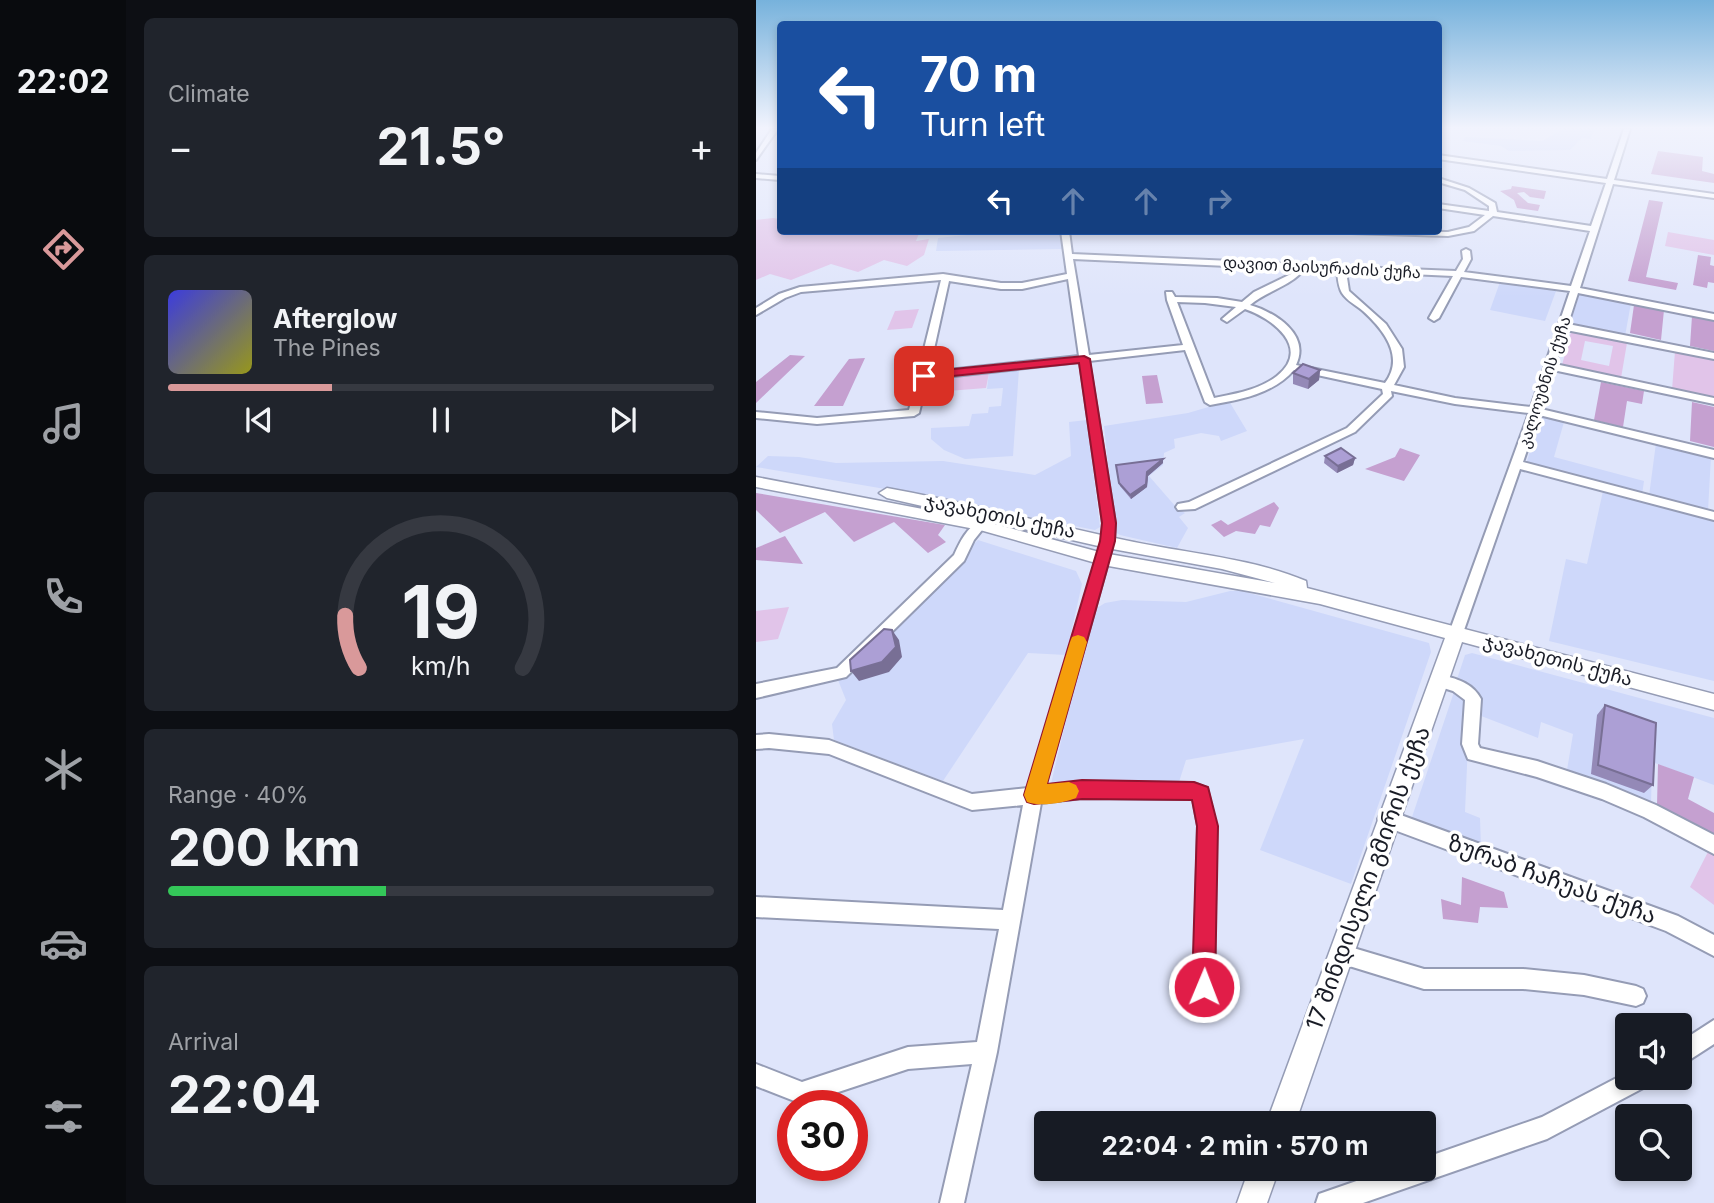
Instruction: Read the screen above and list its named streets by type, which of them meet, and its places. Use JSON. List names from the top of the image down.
{
  "streets": {
    "main road": ["ჯავახეთის ქუჩა", "17 შინდისელი გმირის ქუჩა"],
    "street": ["დავით მაისურაძის ქუჩა", "კალოუბნის ქუჩა", "ზურაბ ჩაჩუას ქუჩა"]
  },
  "crossings": [
    ["დავით მაისურაძის ქუჩა", "კალოუბნის ქუჩა"],
    ["კალოუბნის ქუჩა", "ჯავახეთის ქუჩა"],
    ["კალოუბნის ქუჩა", "17 შინდისელი გმირის ქუჩა"],
    ["ჯავახეთის ქუჩა", "17 შინდისელი გმირის ქუჩა"],
    ["17 შინდისელი გმირის ქუჩა", "ზურაბ ჩაჩუას ქუჩა"]
  ],
  "page": {
    "tabs": "22:02",
    "tile": [
      "Climate",
      ["Range · 40%", "200 km"],
      ["Arrival", "22:04"]
    ],
    "turn": ["70 m", "Turn left"],
    "heat": ["−", "21.5°", "+"],
    "song": ["Afterglow", "The Pines"],
    "limit": "30",
    "trip": "22:04 · 2 min · 570 m",
    "gauge": ["19", "km/h"]
  }
}
